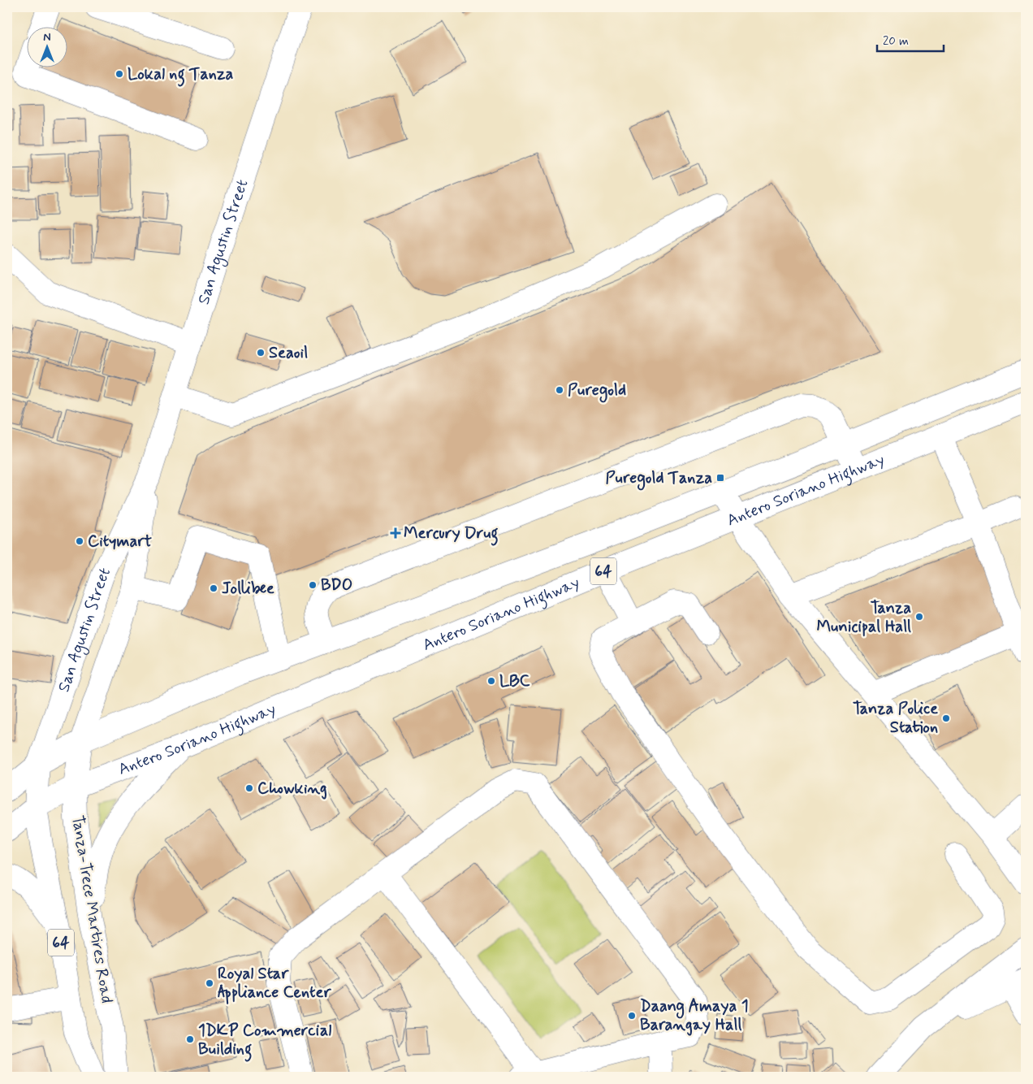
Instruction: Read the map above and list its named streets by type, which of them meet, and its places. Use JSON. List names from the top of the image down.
{
  "streets": {
    "main road": [
      "San Agustin Street",
      "Antero Soriano Highway",
      "64",
      "Tanza-Trece Martires Road"
    ]
  },
  "crossings": [
    ["San Agustin Street", "Antero Soriano Highway"],
    ["San Agustin Street", "64"],
    ["San Agustin Street", "Tanza-Trece Martires Road"],
    ["Antero Soriano Highway", "64"],
    ["Antero Soriano Highway", "Tanza-Trece Martires Road"]
  ],
  "places": {
    "other": [
      "Lokal ng Tanza",
      "Seaoil",
      "Puregold",
      "Citymart",
      "BDO",
      "Jollibee",
      "Tanza Municipal Hall",
      "LBC",
      "Tanza Police Station",
      "Chowking",
      "Royal Star Appliance Center",
      "Daang Amaya 1 Barangay Hall",
      "1DKP Commercial Building"
    ],
    "transit": ["Puregold Tanza"],
    "health": ["Mercury Drug"]
  },
  "scale_bar": "20 m",
  "north": "top"
}
